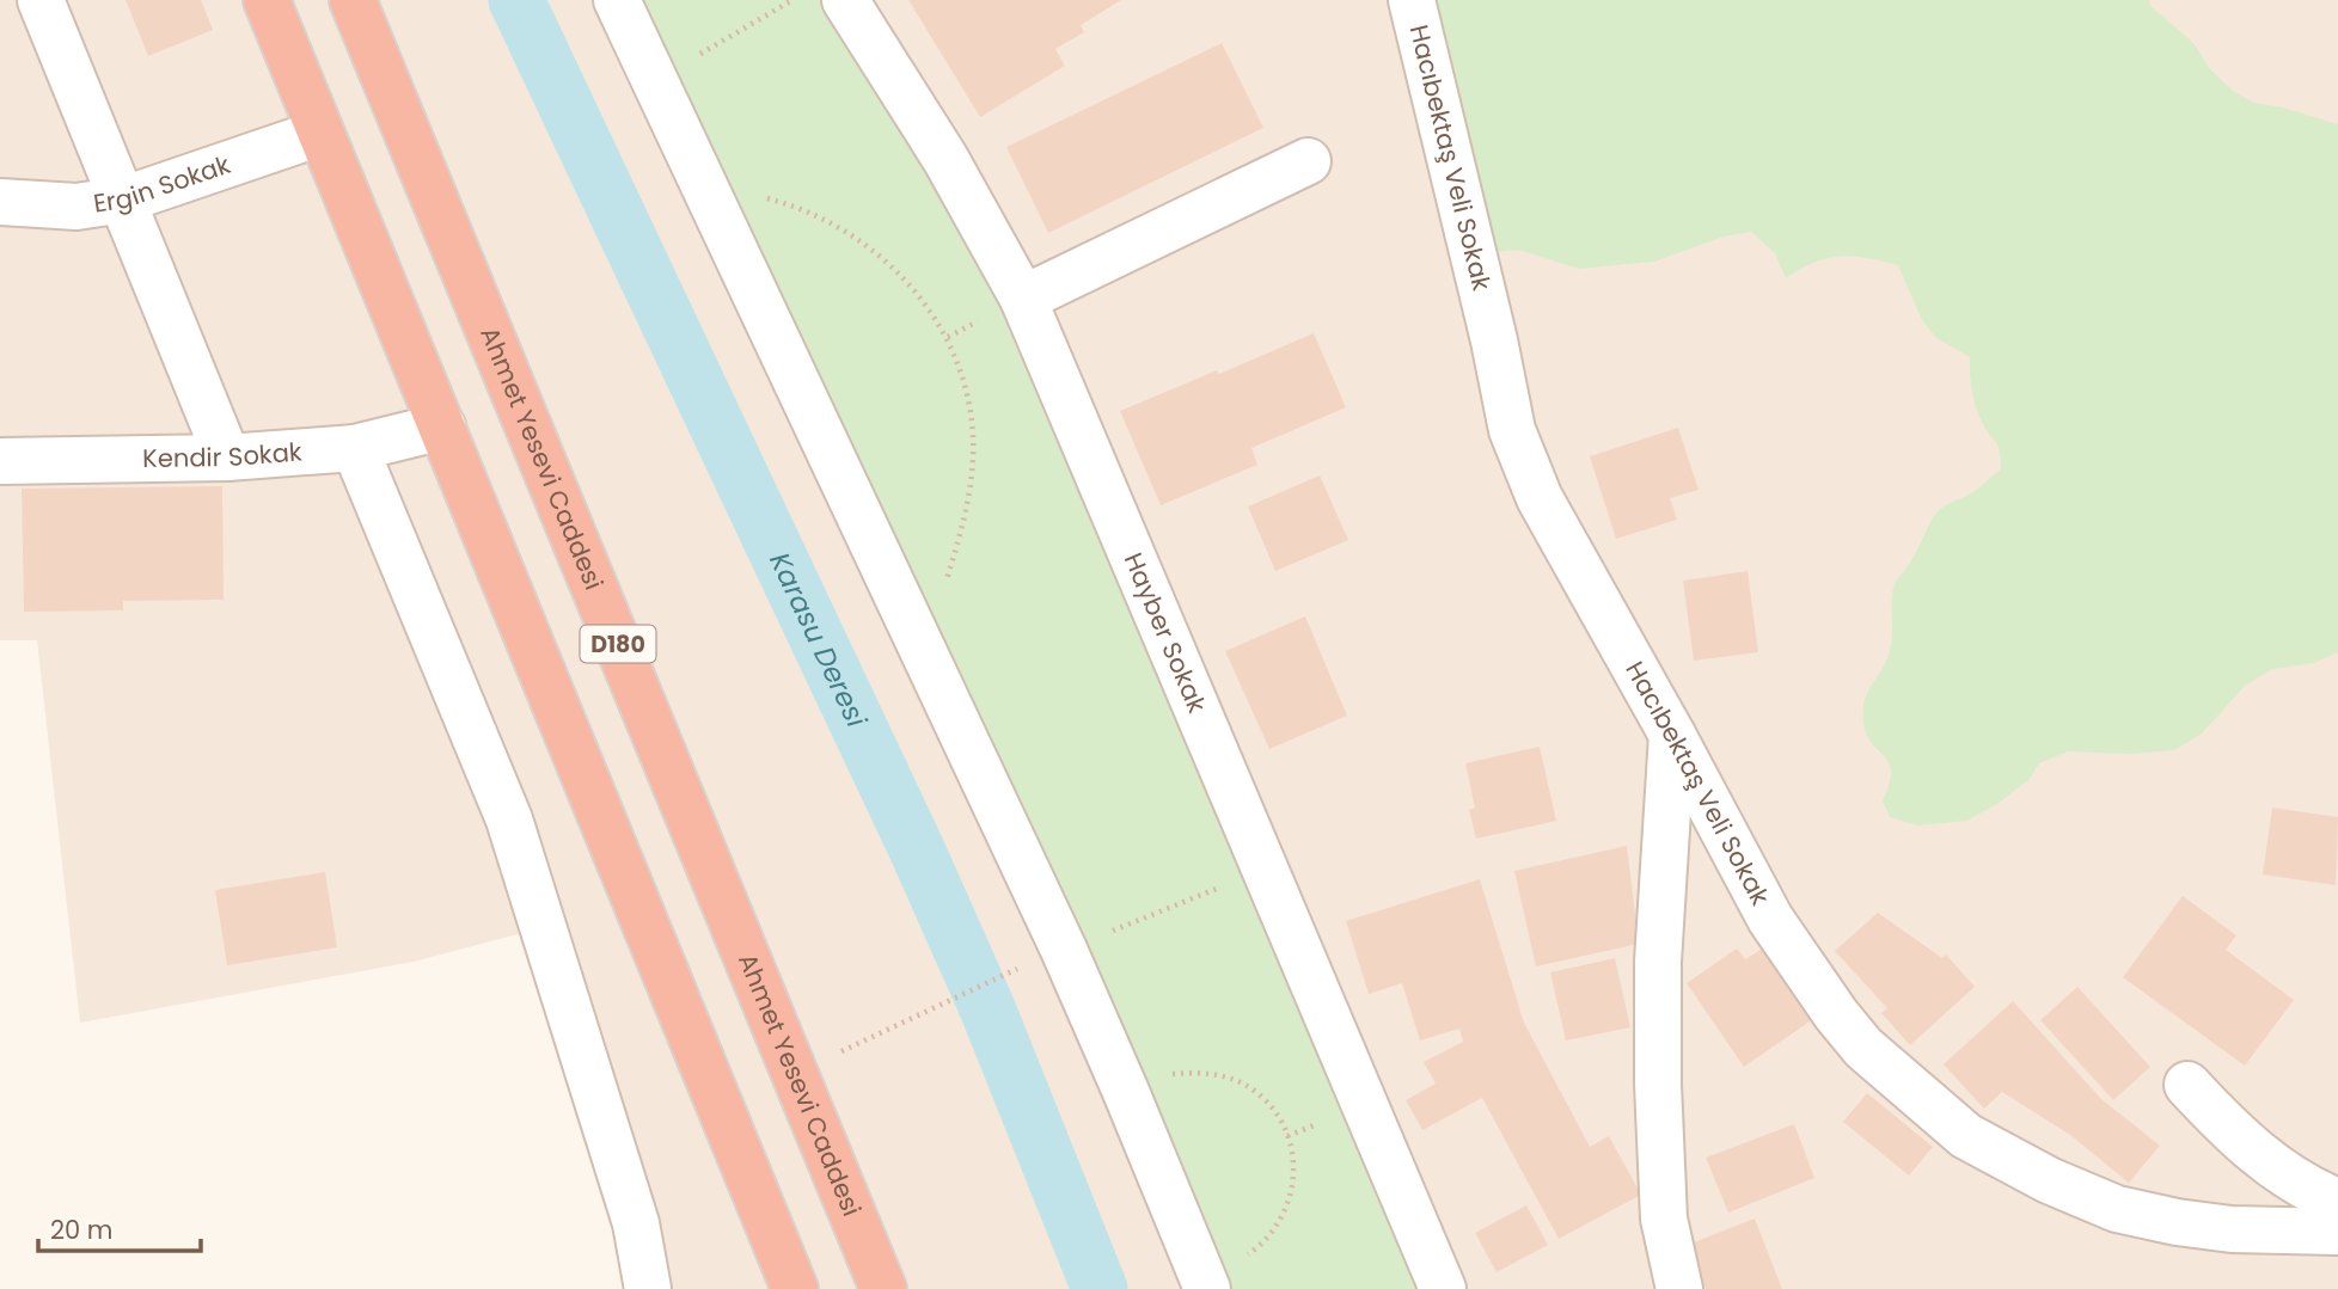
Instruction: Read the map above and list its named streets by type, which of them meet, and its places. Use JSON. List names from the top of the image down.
{
  "streets": {
    "highway": ["Ahmet Yesevi Caddesi", "D180"],
    "street": [
      "Hacıbektaş Veli Sokak",
      "Ergin Sokak",
      "Kendir Sokak",
      "Hayber Sokak"
    ]
  },
  "water": ["Karasu Deresi"],
  "scale_bar": "20 m"
}
